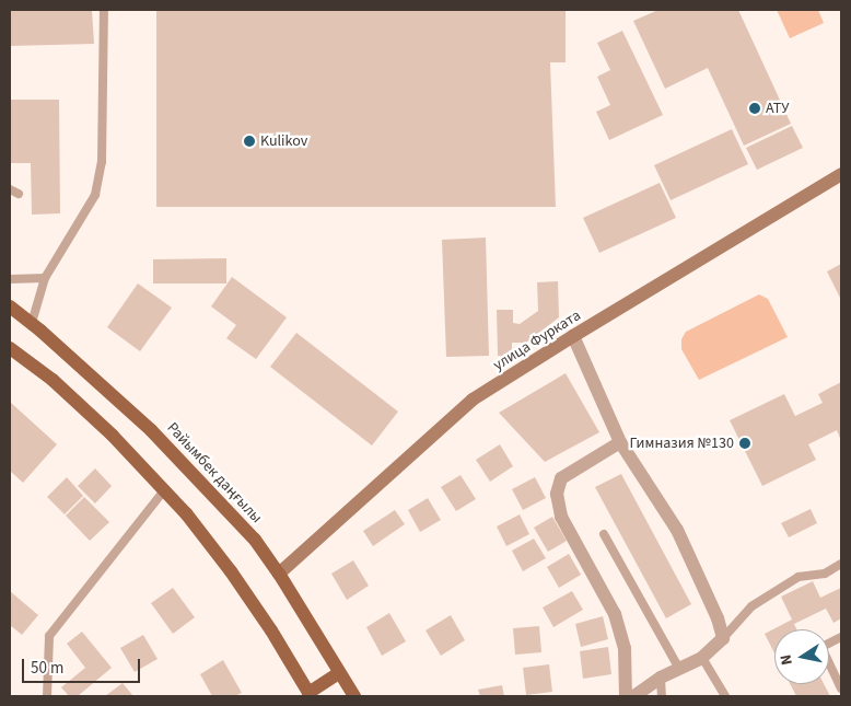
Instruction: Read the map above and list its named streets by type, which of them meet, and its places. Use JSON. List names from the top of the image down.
{
  "streets": {
    "main road": ["Райымбек даңғылы"],
    "street": ["улица Фурката"]
  },
  "crossings": [
    ["улица Фурката", "Райымбек даңғылы"]
  ],
  "places": ["АТУ", "Kulikov", "Гимназия №130"],
  "scale_bar": "50 m",
  "north": "left"
}
